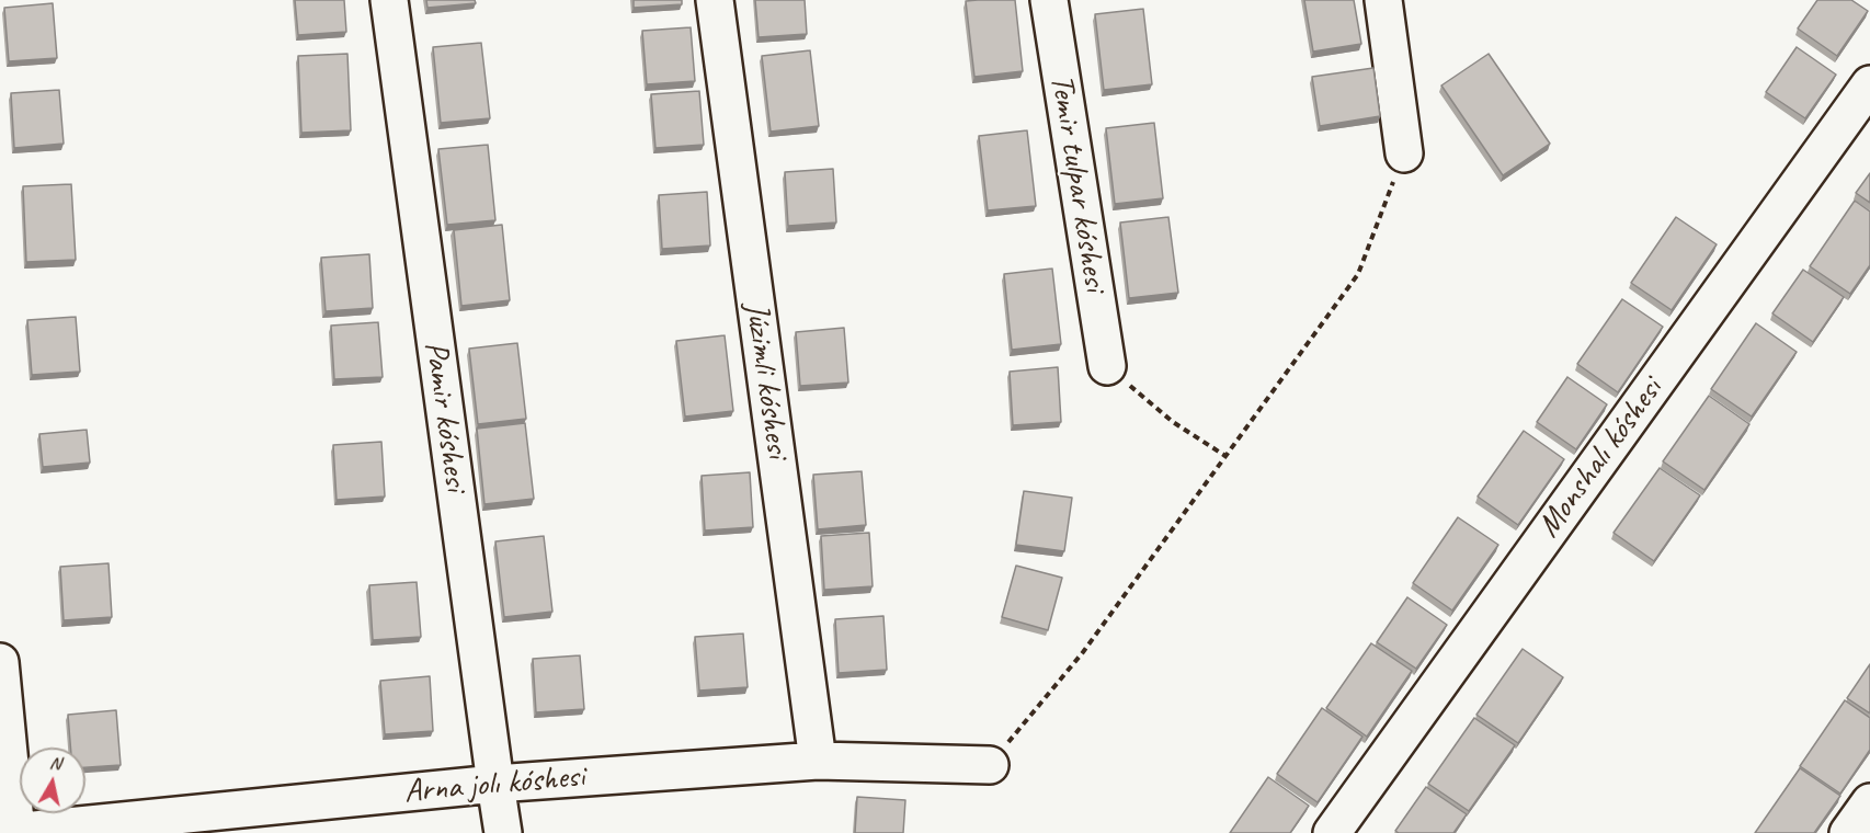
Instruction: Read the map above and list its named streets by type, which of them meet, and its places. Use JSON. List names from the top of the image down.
{
  "streets": {
    "street": [
      "Temir tulpar kóshesi",
      "Júzimli kóshesi",
      "Pamir kóshesi",
      "Monshalı kóshesi",
      "Arna jolı kóshesi"
    ]
  },
  "crossings": [
    ["Júzimli kóshesi", "Arna jolı kóshesi"],
    ["Pamir kóshesi", "Arna jolı kóshesi"]
  ],
  "north": "top"
}
